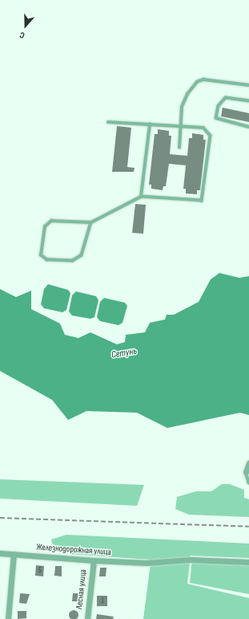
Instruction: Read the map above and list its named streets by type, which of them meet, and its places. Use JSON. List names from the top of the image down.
{
  "streets": {
    "street": ["Железнодорожная улица", "Лесная улица"]
  },
  "crossings": [
    ["Железнодорожная улица", "Лесная улица"]
  ],
  "water": ["Сетунь"],
  "house_numbers": ["5", "1"],
  "north": "bottom"
}
